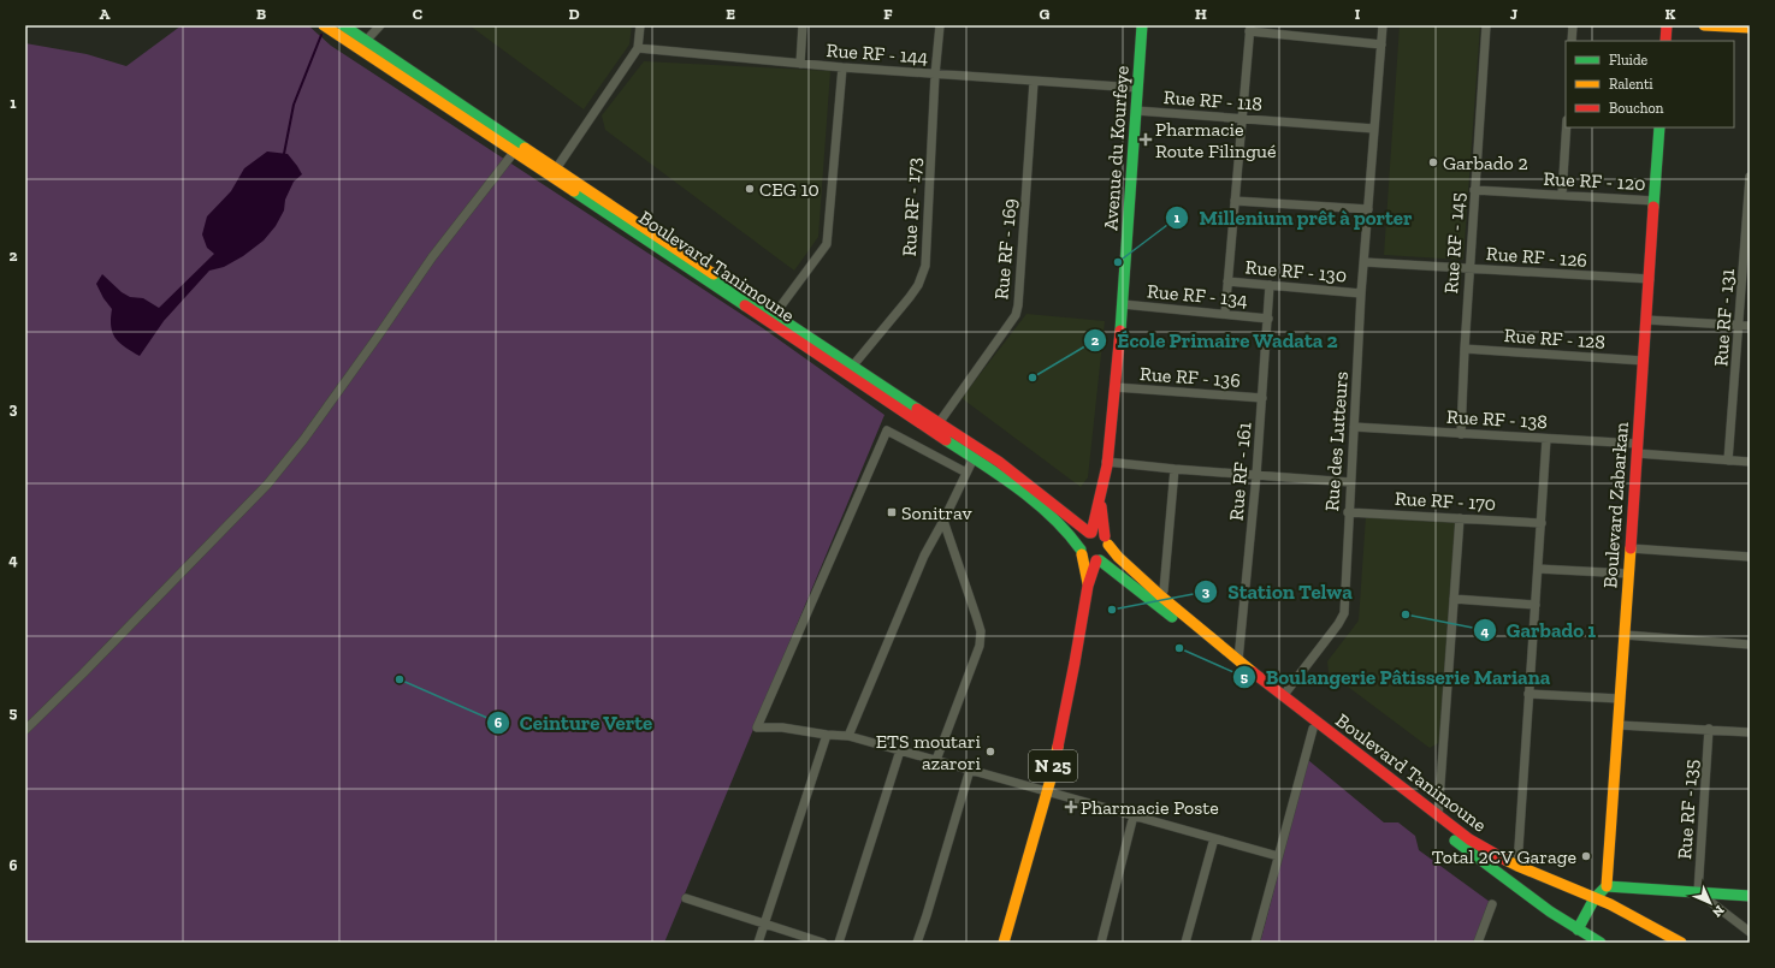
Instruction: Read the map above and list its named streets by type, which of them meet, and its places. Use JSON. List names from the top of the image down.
{
  "streets": {
    "main road": [
      "Avenue du Kourfeye",
      "Boulevard Tanimoune",
      "Boulevard Zabarkan",
      "N 25"
    ],
    "street": [
      "Rue RF - 144",
      "Rue RF - 118",
      "Rue RF - 120",
      "Rue RF - 173",
      "Rue RF - 145",
      "Rue RF - 169",
      "Rue RF - 126",
      "Rue RF - 130",
      "Rue RF - 134",
      "Rue RF - 131",
      "Rue RF - 128",
      "Rue RF - 136",
      "Rue RF - 138",
      "Rue des Lutteurs",
      "Rue RF - 161",
      "Rue RF - 170",
      "Rue RF - 135"
    ]
  },
  "crossings": [
    ["Rue RF - 144", "Avenue du Kourfeye"],
    ["Rue RF - 144", "Rue RF - 173"],
    ["Rue RF - 144", "Rue RF - 169"],
    ["Rue RF - 118", "Avenue du Kourfeye"],
    ["Rue RF - 118", "Rue des Lutteurs"],
    ["Avenue du Kourfeye", "Boulevard Tanimoune"],
    ["Avenue du Kourfeye", "Rue RF - 134"],
    ["Avenue du Kourfeye", "Rue RF - 136"],
    ["Rue RF - 120", "Rue RF - 145"],
    ["Rue RF - 120", "Boulevard Zabarkan"],
    ["Rue RF - 173", "Boulevard Tanimoune"],
    ["Rue RF - 145", "Rue RF - 126"],
    ["Rue RF - 145", "Rue RF - 128"],
    ["Rue RF - 145", "Rue RF - 138"],
    ["Rue RF - 169", "Boulevard Tanimoune"],
    ["Rue RF - 126", "Rue des Lutteurs"],
    ["Rue RF - 126", "Boulevard Zabarkan"],
    ["Boulevard Tanimoune", "Rue des Lutteurs"],
    ["Boulevard Tanimoune", "Rue RF - 161"],
    ["Rue RF - 130", "Rue des Lutteurs"],
    ["Rue RF - 130", "Rue RF - 161"],
    ["Rue RF - 134", "Rue RF - 161"],
    ["Rue RF - 131", "Rue RF - 138"],
    ["Rue RF - 128", "Boulevard Zabarkan"],
    ["Rue RF - 136", "Rue RF - 161"],
    ["Rue RF - 138", "Rue des Lutteurs"],
    ["Rue RF - 138", "Boulevard Zabarkan"],
    ["Rue des Lutteurs", "Rue RF - 170"]
  ],
  "places": {
    "health": ["Pharmacie Route Filingué", "Pharmacie Poste"],
    "other": [
      "Garbado 2",
      "CEG 10",
      "Millenium prêt à porter",
      "École Primaire Wadata 2",
      "Station Telwa",
      "Garbado 1",
      "Boulangerie Pâtisserie Mariana",
      "Ceinture Verte",
      "ETS moutari azarori",
      "Total 2CV Garage"
    ],
    "transit": ["Sonitrav"]
  },
  "legend": ["Fluide", "Ralenti", "Bouchon"],
  "north": "bottom right",
  "grid": {
    "columns": [
      "A",
      "B",
      "C",
      "D",
      "E",
      "F",
      "G",
      "H",
      "I",
      "J",
      "K"
    ],
    "rows": [
      "1",
      "2",
      "3",
      "4",
      "5",
      "6"
    ]
  }
}
